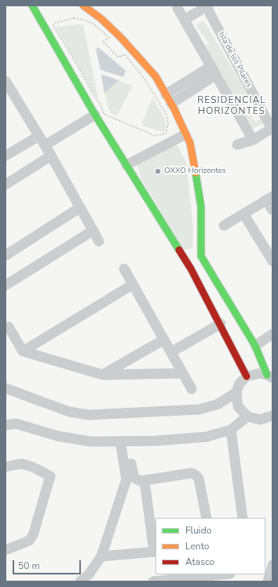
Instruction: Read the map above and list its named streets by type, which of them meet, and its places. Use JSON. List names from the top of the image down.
{
  "streets": {
    "street": ["Isla de los Pilares"]
  },
  "districts": ["RESIDENCIAL HORIZONTES"],
  "places": ["OXXO Horizontes"],
  "legend": ["Fluido", "Lento", "Atasco"],
  "scale_bar": "50 m"
}
